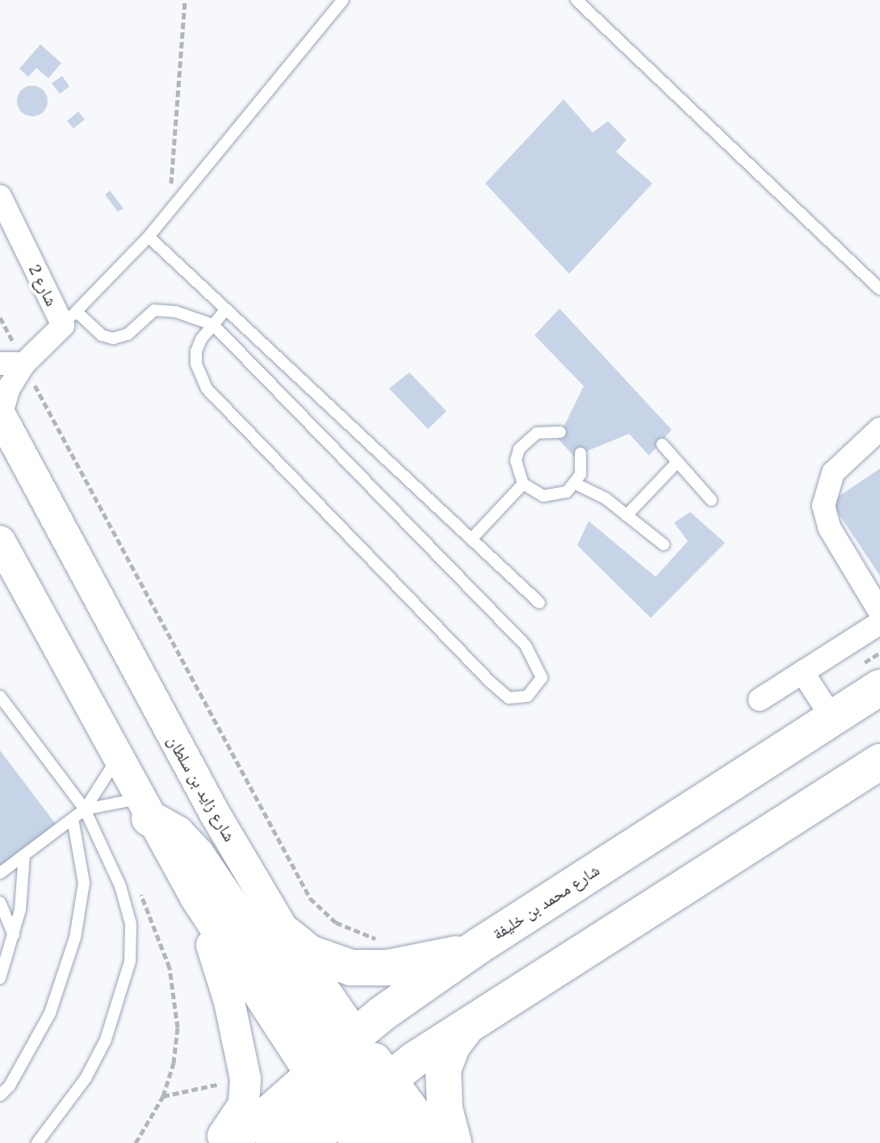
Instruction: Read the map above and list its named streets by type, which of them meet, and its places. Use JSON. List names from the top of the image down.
{
  "streets": {
    "highway": ["شارع زايد بن سلطان", "شارع محمد بن خليفة"],
    "street": ["شارع 2"]
  },
  "crossings": [
    ["شارع 2", "شارع زايد بن سلطان"],
    ["شارع زايد بن سلطان", "شارع محمد بن خليفة"]
  ]
}
